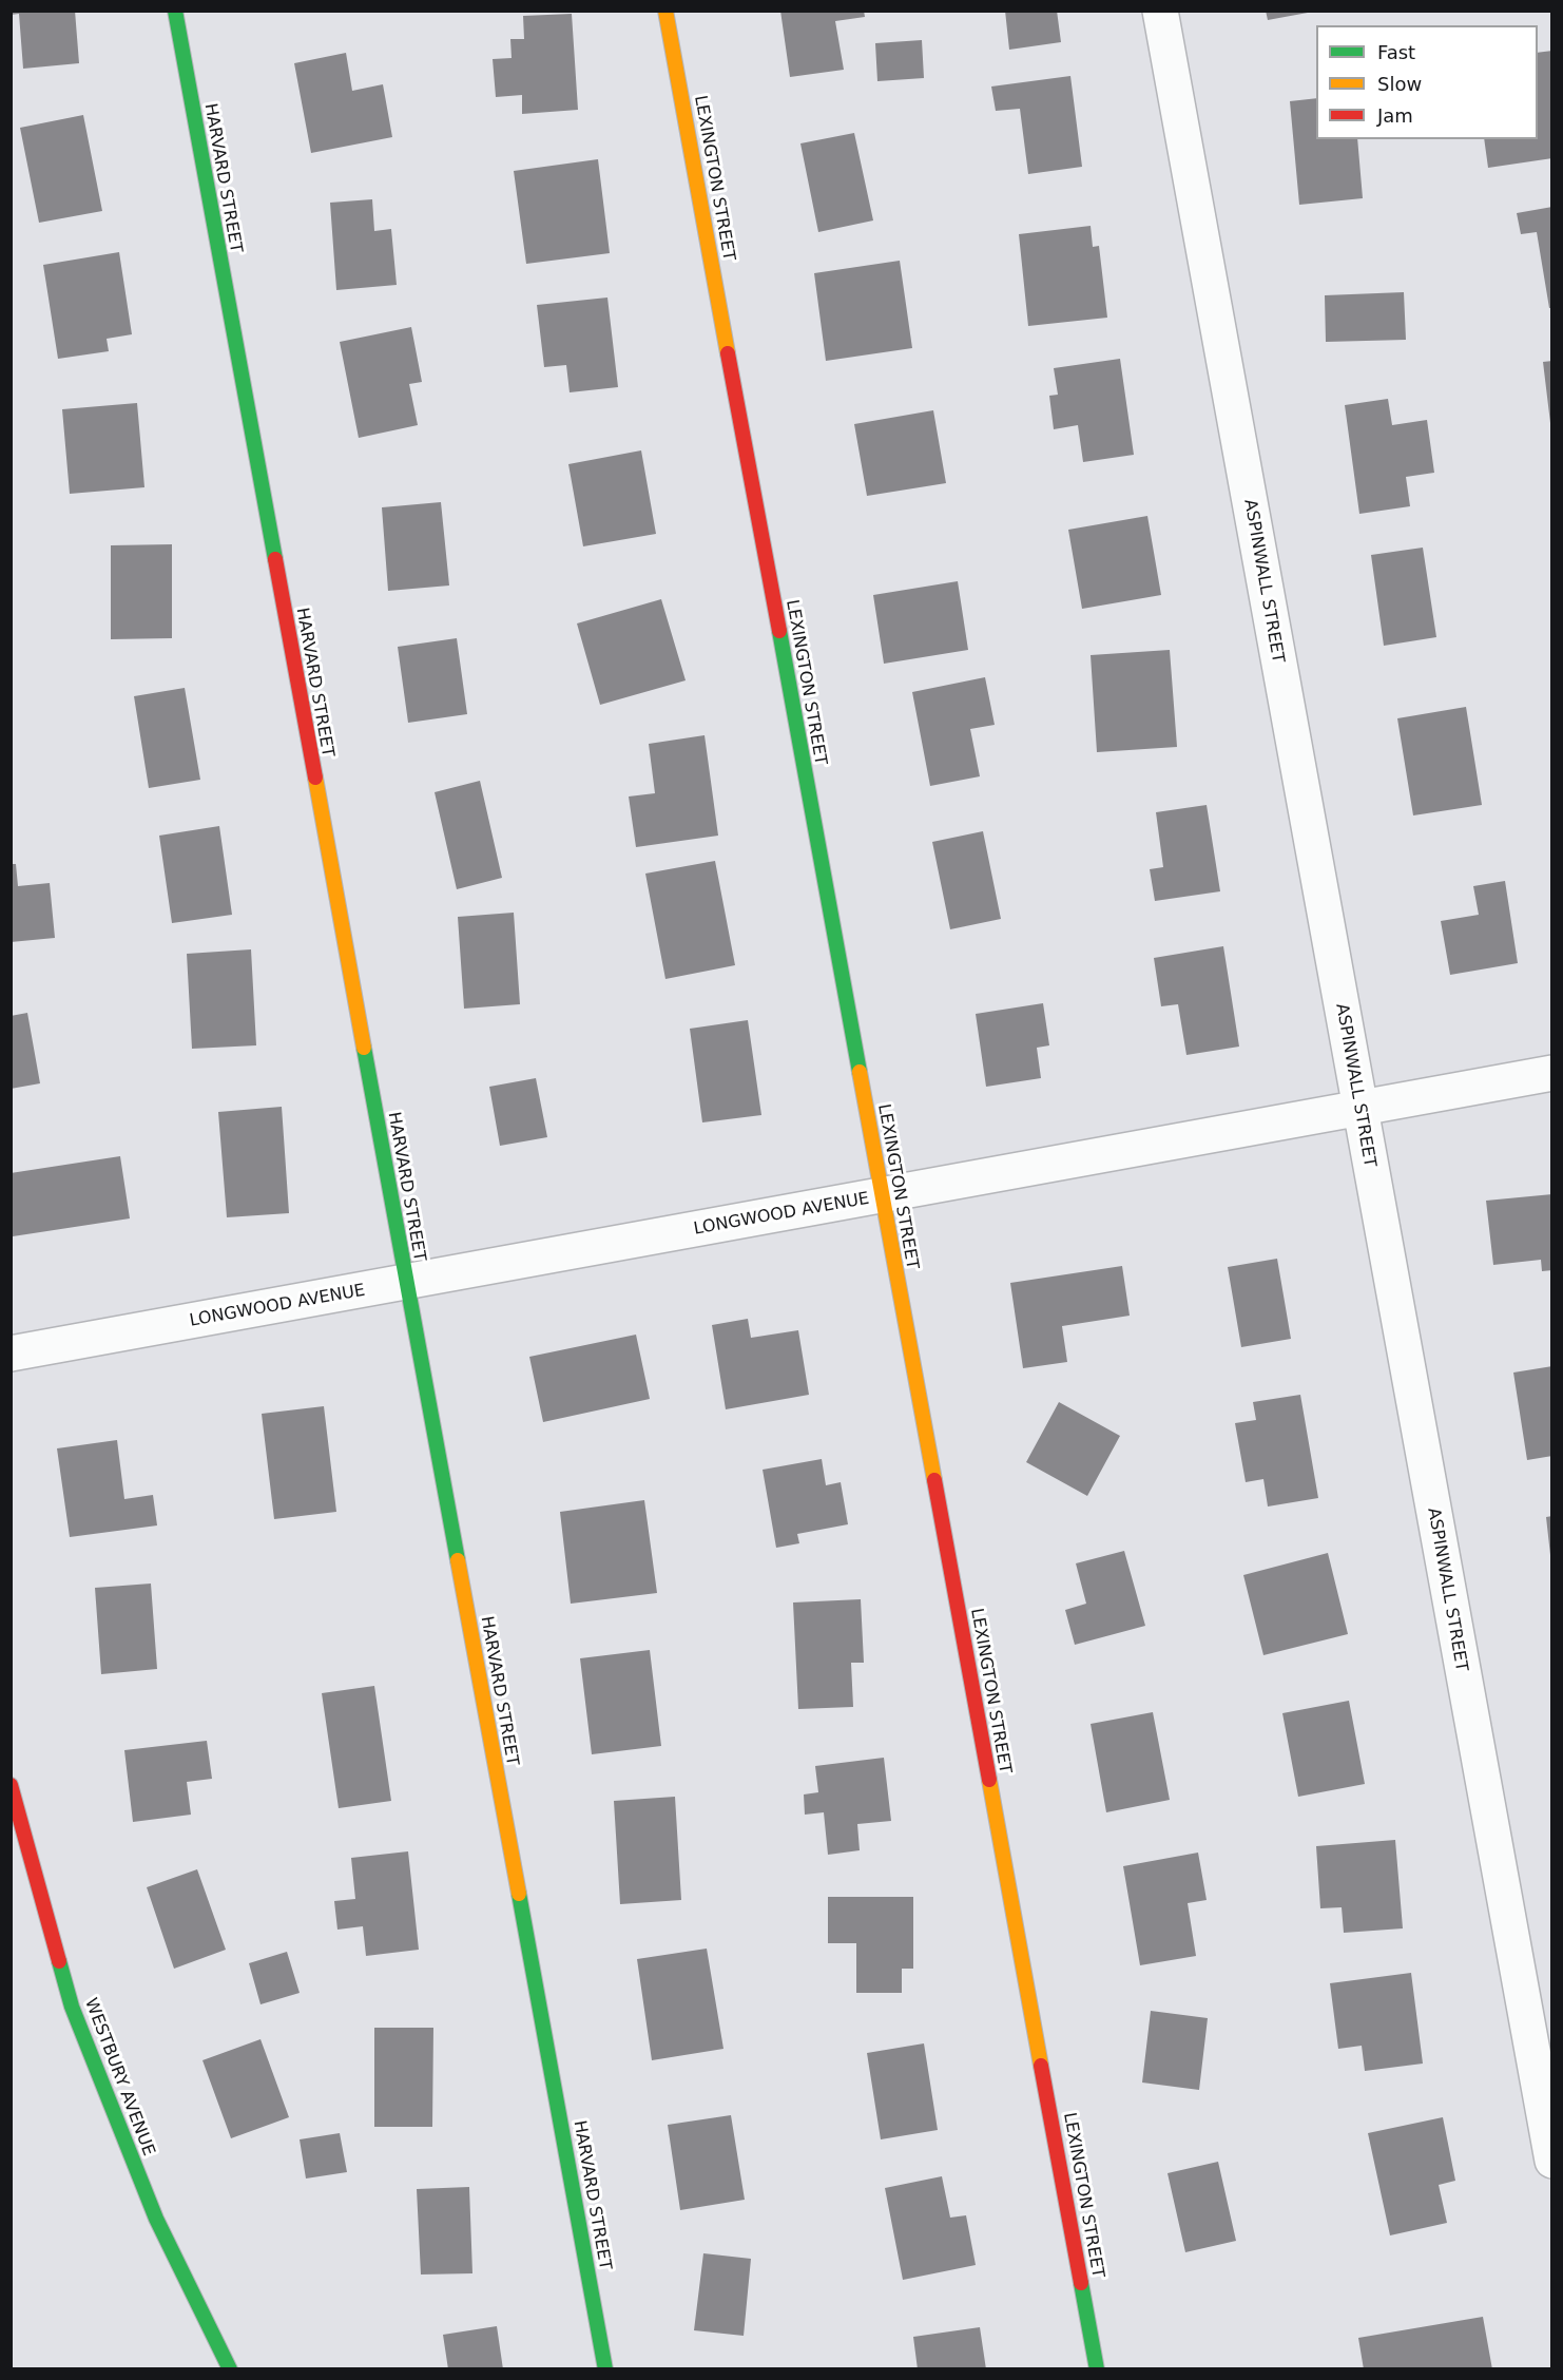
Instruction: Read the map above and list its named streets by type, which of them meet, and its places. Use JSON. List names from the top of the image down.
{
  "streets": {
    "street": [
      "HARVARD STREET",
      "LEXINGTON STREET",
      "ASPINWALL STREET",
      "LONGWOOD AVENUE",
      "WESTBURY AVENUE"
    ]
  },
  "crossings": [
    ["HARVARD STREET", "LONGWOOD AVENUE"],
    ["LEXINGTON STREET", "LONGWOOD AVENUE"],
    ["ASPINWALL STREET", "LONGWOOD AVENUE"]
  ],
  "legend": ["Fast", "Slow", "Jam"]
}
